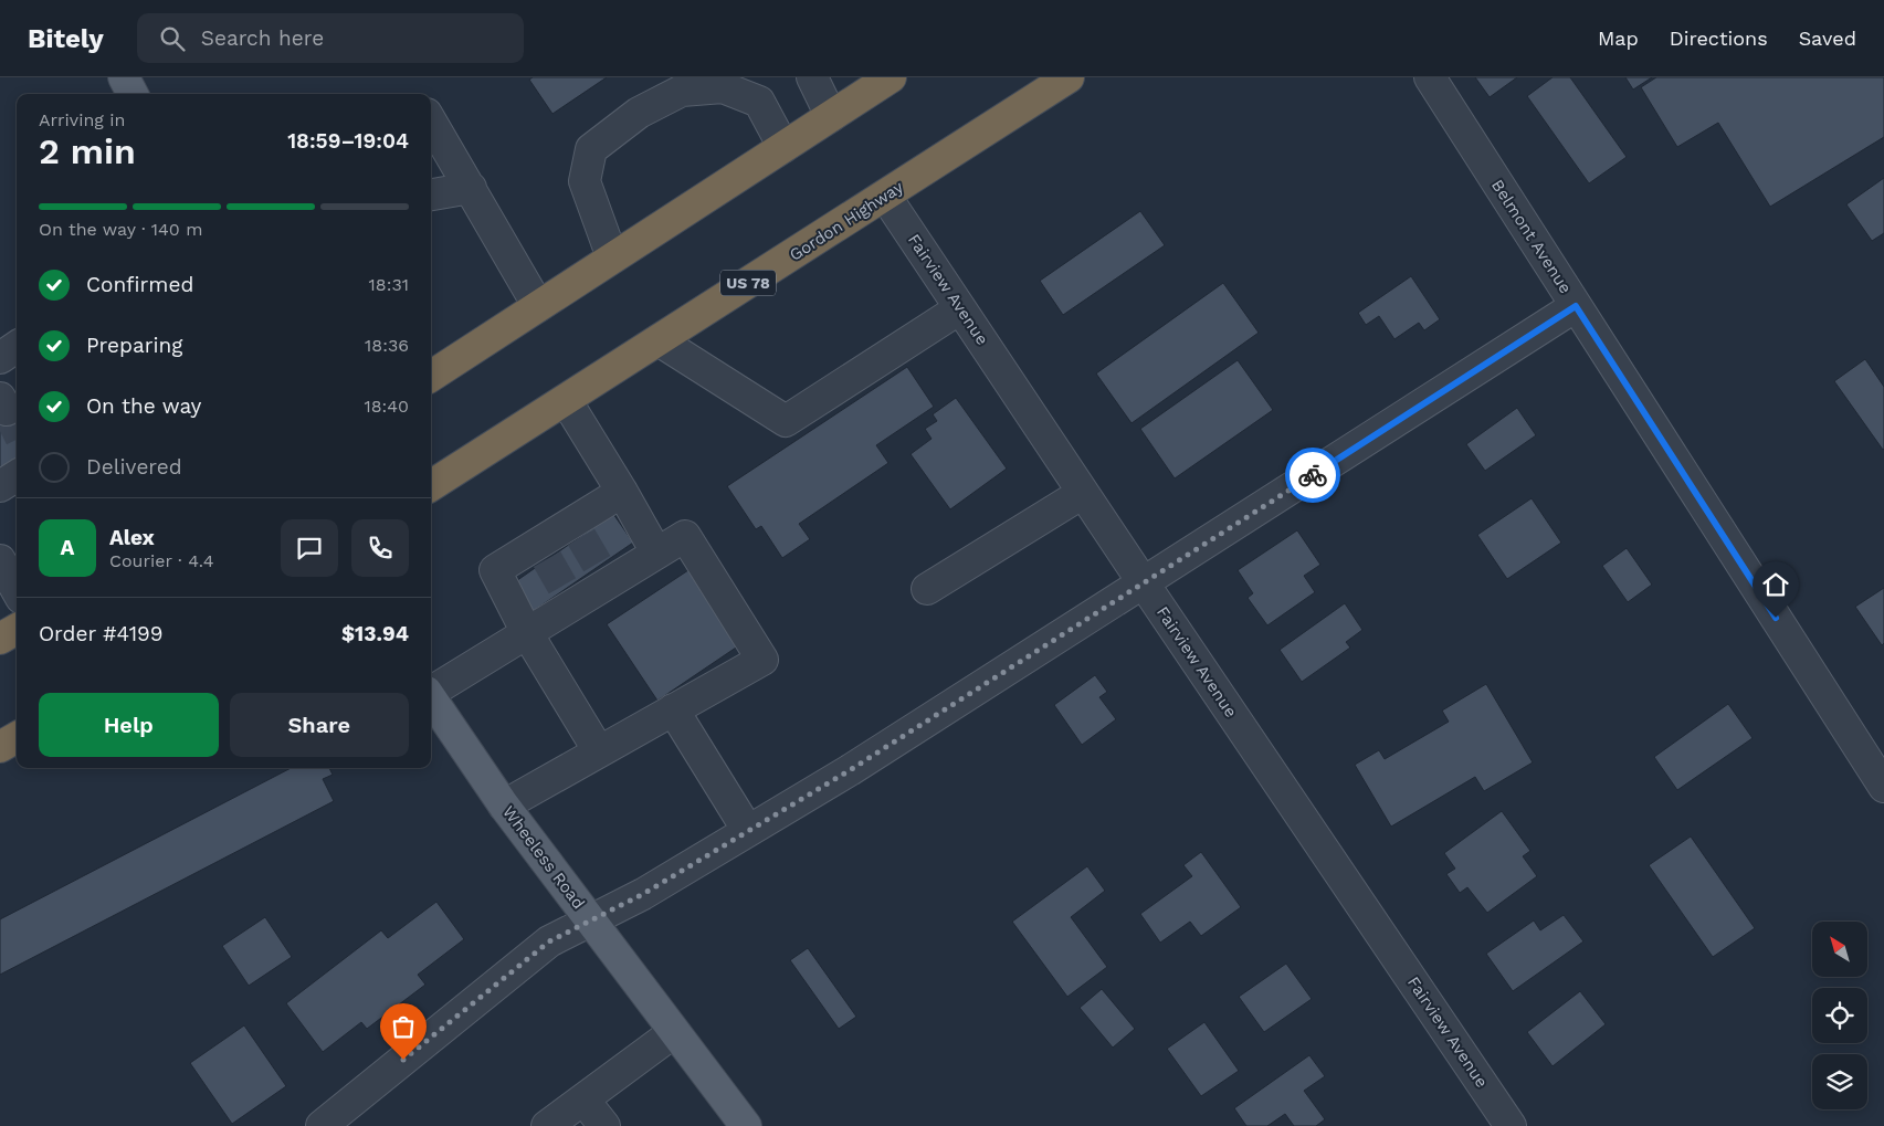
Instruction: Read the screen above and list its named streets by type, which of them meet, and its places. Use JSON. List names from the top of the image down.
{
  "streets": {
    "highway": ["Gordon Highway", "US 78"],
    "main road": ["Wheeless Road"],
    "street": ["Belmont Avenue", "Fairview Avenue"]
  },
  "crossings": [
    ["Gordon Highway", "Fairview Avenue"]
  ],
  "north": "top left",
  "page": {
    "header": "Bitely",
    "search": "Search here",
    "nav": ["Map", "Directions", "Saved"],
    "heading": ["2 min", "Arriving in", "18:59–19:04"],
    "panel": [
      "Alex",
      "Courier · 4.4",
      "Order #4199",
      "$13.94"
    ],
    "bar": "On the way · 140 m",
    "list": [
      ["Confirmed", "18:31"],
      ["Preparing", "18:36"],
      ["On the way", "18:40"],
      "Delivered"
    ],
    "round": "A",
    "buttons": ["Help", "Share"]
  }
}
